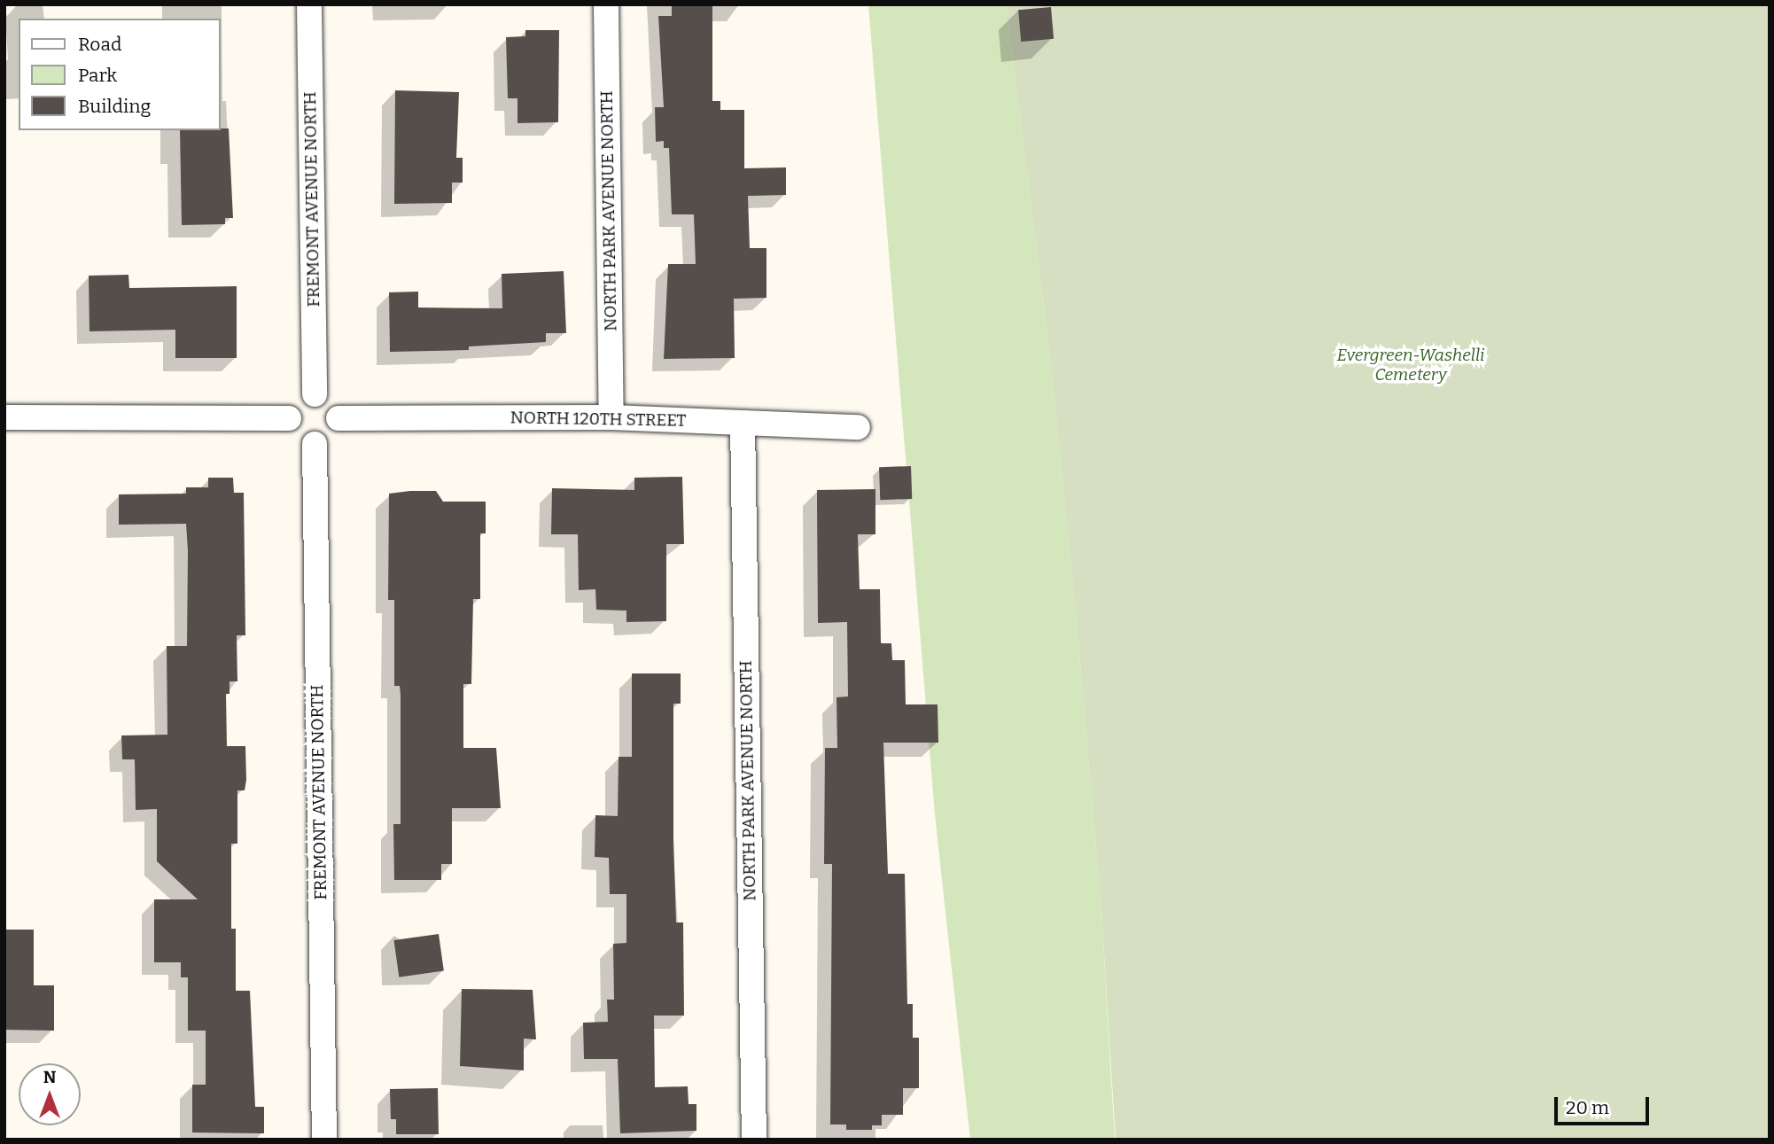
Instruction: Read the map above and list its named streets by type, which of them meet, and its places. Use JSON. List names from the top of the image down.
{
  "streets": {
    "street": ["FREMONT AVENUE NORTH", "NORTH PARK AVENUE NORTH", "NORTH 120TH STREET"]
  },
  "crossings": [
    ["FREMONT AVENUE NORTH", "NORTH 120TH STREET"],
    ["NORTH PARK AVENUE NORTH", "NORTH 120TH STREET"]
  ],
  "parks": ["Evergreen-Washelli Cemetery"],
  "legend": ["Road", "Park", "Building"],
  "scale_bar": "20 m",
  "north": "top"
}
